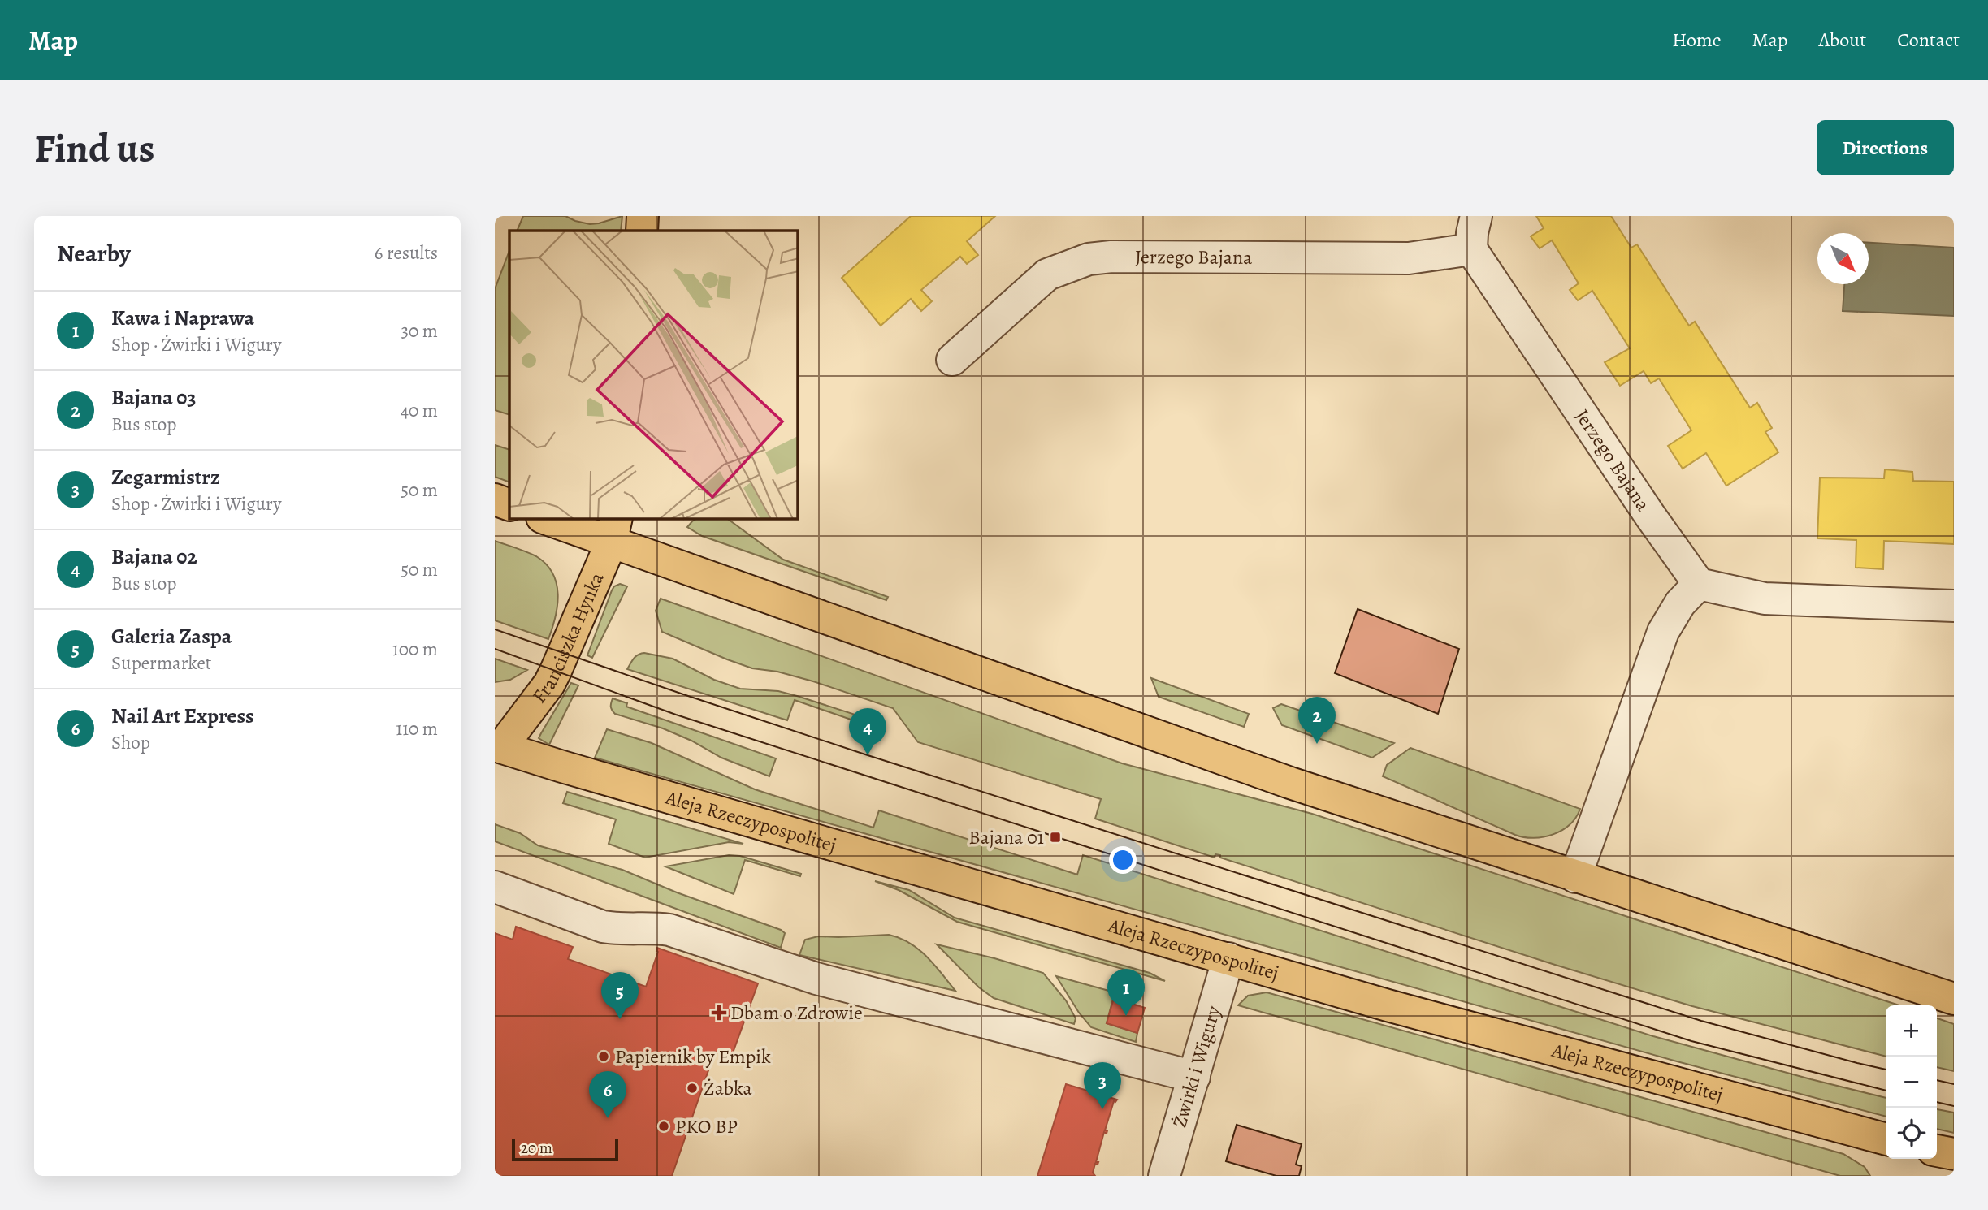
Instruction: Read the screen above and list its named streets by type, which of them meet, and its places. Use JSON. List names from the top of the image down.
{
  "streets": {
    "main road": ["Franciszka Hynka", "Aleja Rzeczypospolitej"],
    "street": ["Jerzego Bajana", "Żwirki i Wigury"]
  },
  "crossings": [
    ["Franciszka Hynka", "Aleja Rzeczypospolitej"],
    ["Aleja Rzeczypospolitej", "Żwirki i Wigury"]
  ],
  "places": {
    "transit": ["Bajana 01"],
    "health": ["Dbam o Zdrowie"],
    "other": ["Papiernik by Empik", "Żabka", "PKO BP"]
  },
  "scale_bar": "20 m",
  "north": "bottom right",
  "page": {
    "header": "Map",
    "nav": [
      "Home",
      "Map",
      "About",
      "Contact"
    ],
    "buttons": "Directions",
    "title": "Find us",
    "heading": ["Nearby", "6 results"],
    "list": [
      {
        "mark": "1",
        "name": "Kawa i Naprawa",
        "note": "Shop · Żwirki i Wigury",
        "value": "30 m"
      },
      {
        "mark": "2",
        "name": "Bajana 03",
        "note": "Bus stop",
        "value": "40 m"
      },
      {
        "mark": "3",
        "name": "Zegarmistrz",
        "note": "Shop · Żwirki i Wigury",
        "value": "50 m"
      },
      {
        "mark": "4",
        "name": "Bajana 02",
        "note": "Bus stop",
        "value": "50 m"
      },
      {
        "mark": "5",
        "name": "Galeria Zaspa",
        "note": "Supermarket",
        "value": "100 m"
      },
      {
        "mark": "6",
        "name": "Nail Art Express",
        "note": "Shop",
        "value": "110 m"
      }
    ],
    "pins": [
      "2",
      "4",
      "1",
      "5",
      "3",
      "6"
    ],
    "map_buttons": ["+", "−"],
    "scale": "20 m"
  }
}
